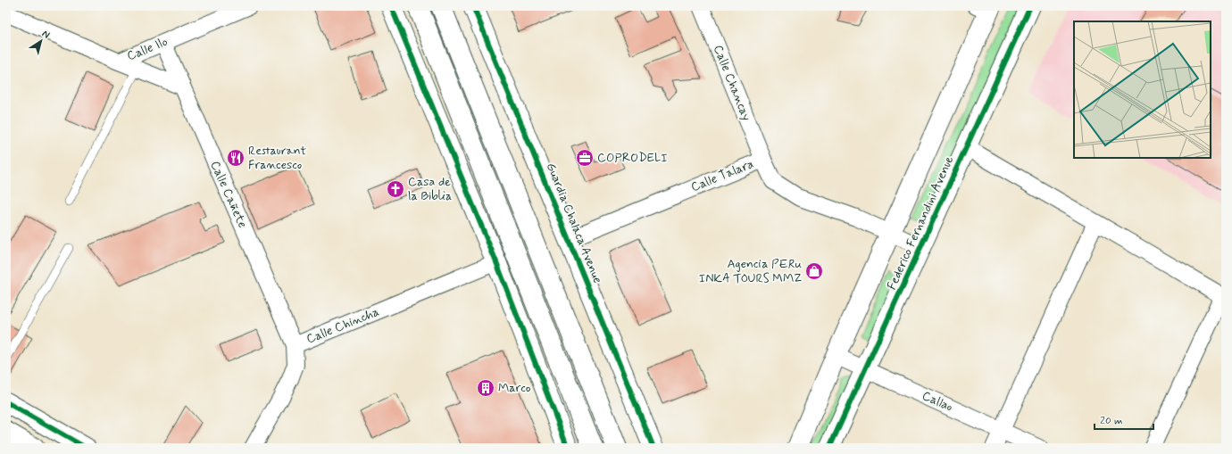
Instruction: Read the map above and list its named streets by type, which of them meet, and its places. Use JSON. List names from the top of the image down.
{
  "streets": {
    "street": [
      "Calle Ilo",
      "Calle Chancay",
      "Calle Talara",
      "Calle Cañete",
      "Guardia Chalaca Avenue",
      "Federico Fernandini Avenue",
      "Calle Chincha",
      "Callao"
    ]
  },
  "crossings": [
    ["Calle Ilo", "Calle Cañete"],
    ["Calle Chancay", "Calle Talara"],
    ["Calle Talara", "Guardia Chalaca Avenue"],
    ["Calle Talara", "Federico Fernandini Avenue"],
    ["Calle Cañete", "Calle Chincha"],
    ["Federico Fernandini Avenue", "Callao"]
  ],
  "places": {
    "restaurant": ["Restaurant Francesco"],
    "office": ["COPRODELI"],
    "church": ["Casa de la Biblia"],
    "shop": ["Agencia PERu INKA TOURS MMZ"],
    "building": ["Marco"]
  },
  "scale_bar": "20 m",
  "north": "top right"
}
